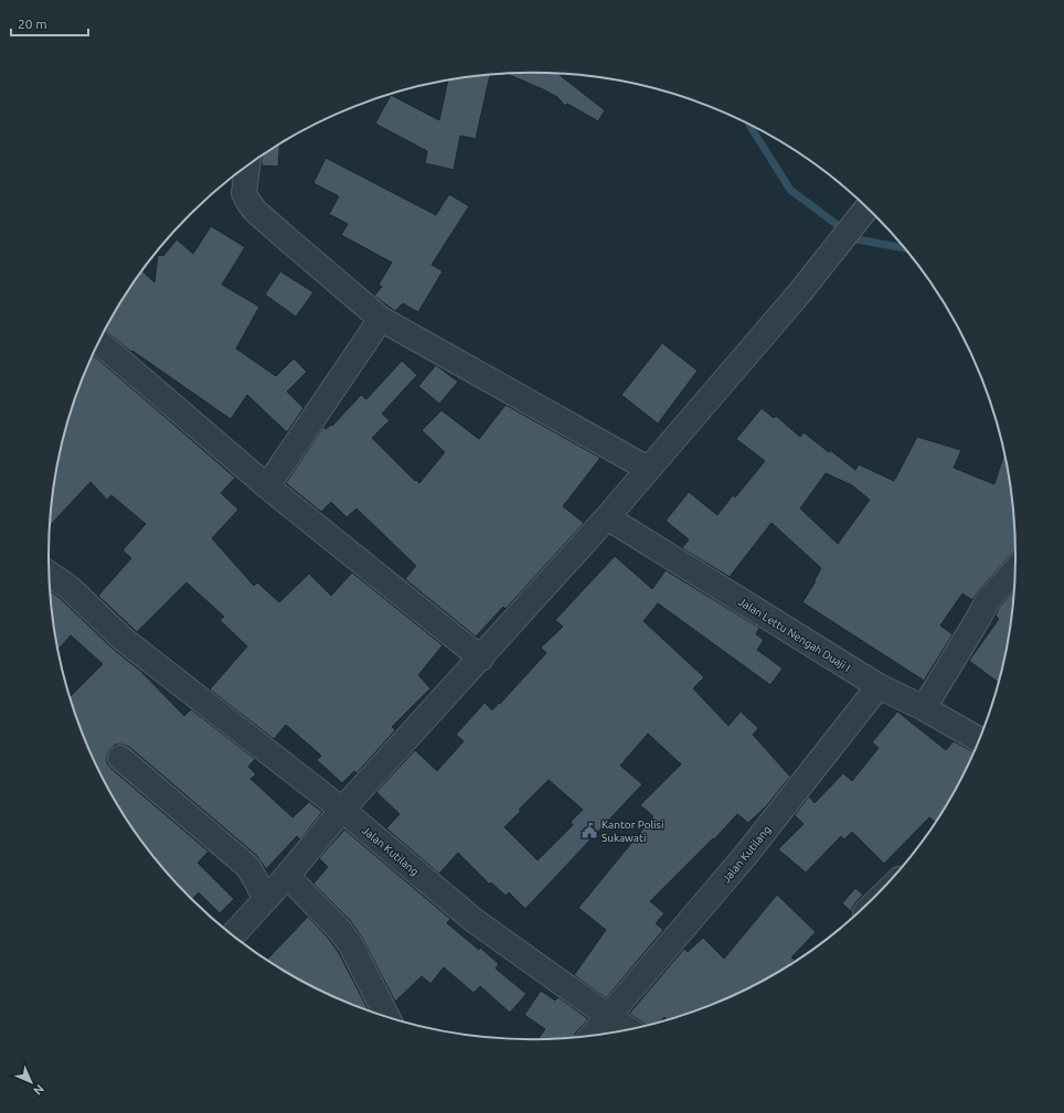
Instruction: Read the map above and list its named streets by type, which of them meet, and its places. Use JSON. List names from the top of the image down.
{
  "streets": {
    "street": ["Jalan Lettu Nengah Duaji I", "Jalan Kutilang"]
  },
  "crossings": [
    ["Jalan Lettu Nengah Duaji I", "Jalan Kutilang"]
  ],
  "places": {
    "public building": ["Kantor Polisi Sukawati"]
  },
  "scale_bar": "20 m",
  "north": "bottom right"
}
